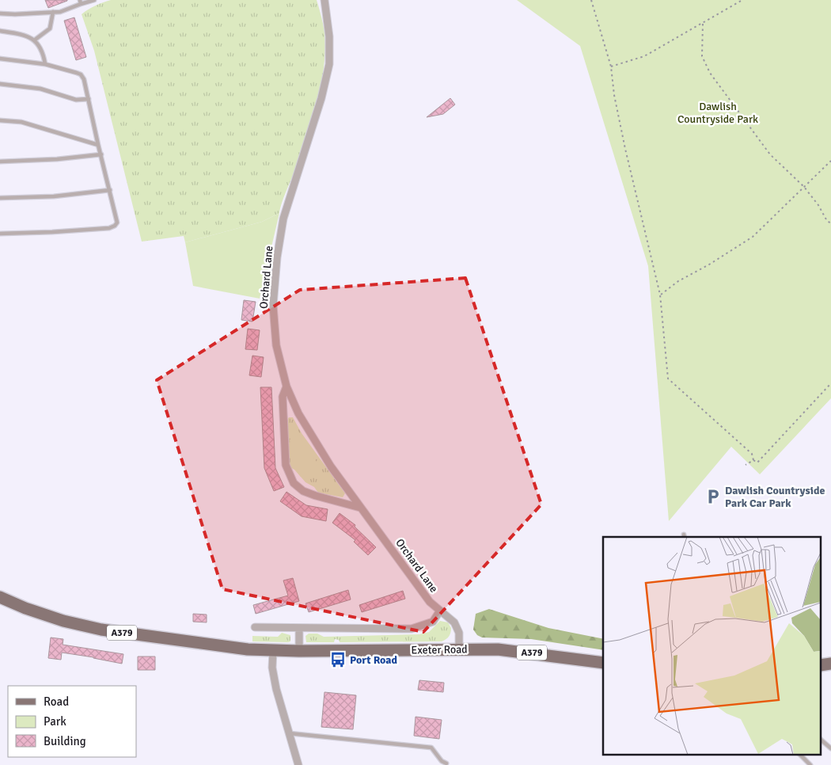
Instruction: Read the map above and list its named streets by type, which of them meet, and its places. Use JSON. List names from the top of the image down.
{
  "streets": {
    "main road": ["A379", "Exeter Road"],
    "street": ["Orchard Lane"]
  },
  "crossings": [
    ["Orchard Lane", "Exeter Road"],
    ["A379", "Exeter Road"]
  ],
  "parks": ["Dawlish Countryside Park"],
  "places": {
    "parking": ["Dawlish Countryside Park Car Park"],
    "bus stop": ["Port Road"]
  },
  "legend": ["Road", "Park", "Building"]
}
